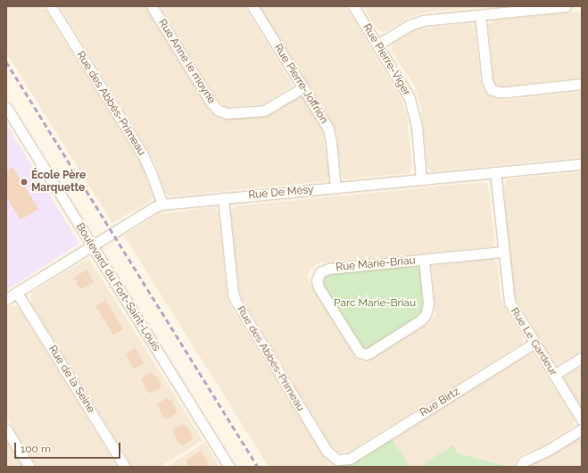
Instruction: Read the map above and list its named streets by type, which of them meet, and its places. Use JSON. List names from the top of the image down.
{
  "streets": {
    "street": [
      "Rue Pierre-Viger",
      "Rue Anne le moyne",
      "Rue Pierre-Joffrion",
      "Rue des Abbés-Primeau",
      "Rue De Mésy",
      "Rue Marie-Briau",
      "Boulevard du Fort-Saint-Louis",
      "Rue Le Gardeur",
      "Rue de la Seine",
      "Rue Birtz"
    ]
  },
  "crossings": [
    ["Rue Pierre-Viger", "Rue De Mésy"],
    ["Rue Anne le moyne", "Rue Pierre-Joffrion"],
    ["Rue Pierre-Joffrion", "Rue De Mésy"],
    ["Rue des Abbés-Primeau", "Rue De Mésy"],
    ["Rue des Abbés-Primeau", "Rue Birtz"],
    ["Rue De Mésy", "Boulevard du Fort-Saint-Louis"],
    ["Rue De Mésy", "Rue Le Gardeur"],
    ["Rue De Mésy", "Rue de la Seine"],
    ["Rue Marie-Briau", "Rue Le Gardeur"],
    ["Rue Le Gardeur", "Rue Birtz"]
  ],
  "parks": ["Parc Marie-Briau"],
  "places": ["École Père Marquette"],
  "scale_bar": "100 m"
}
